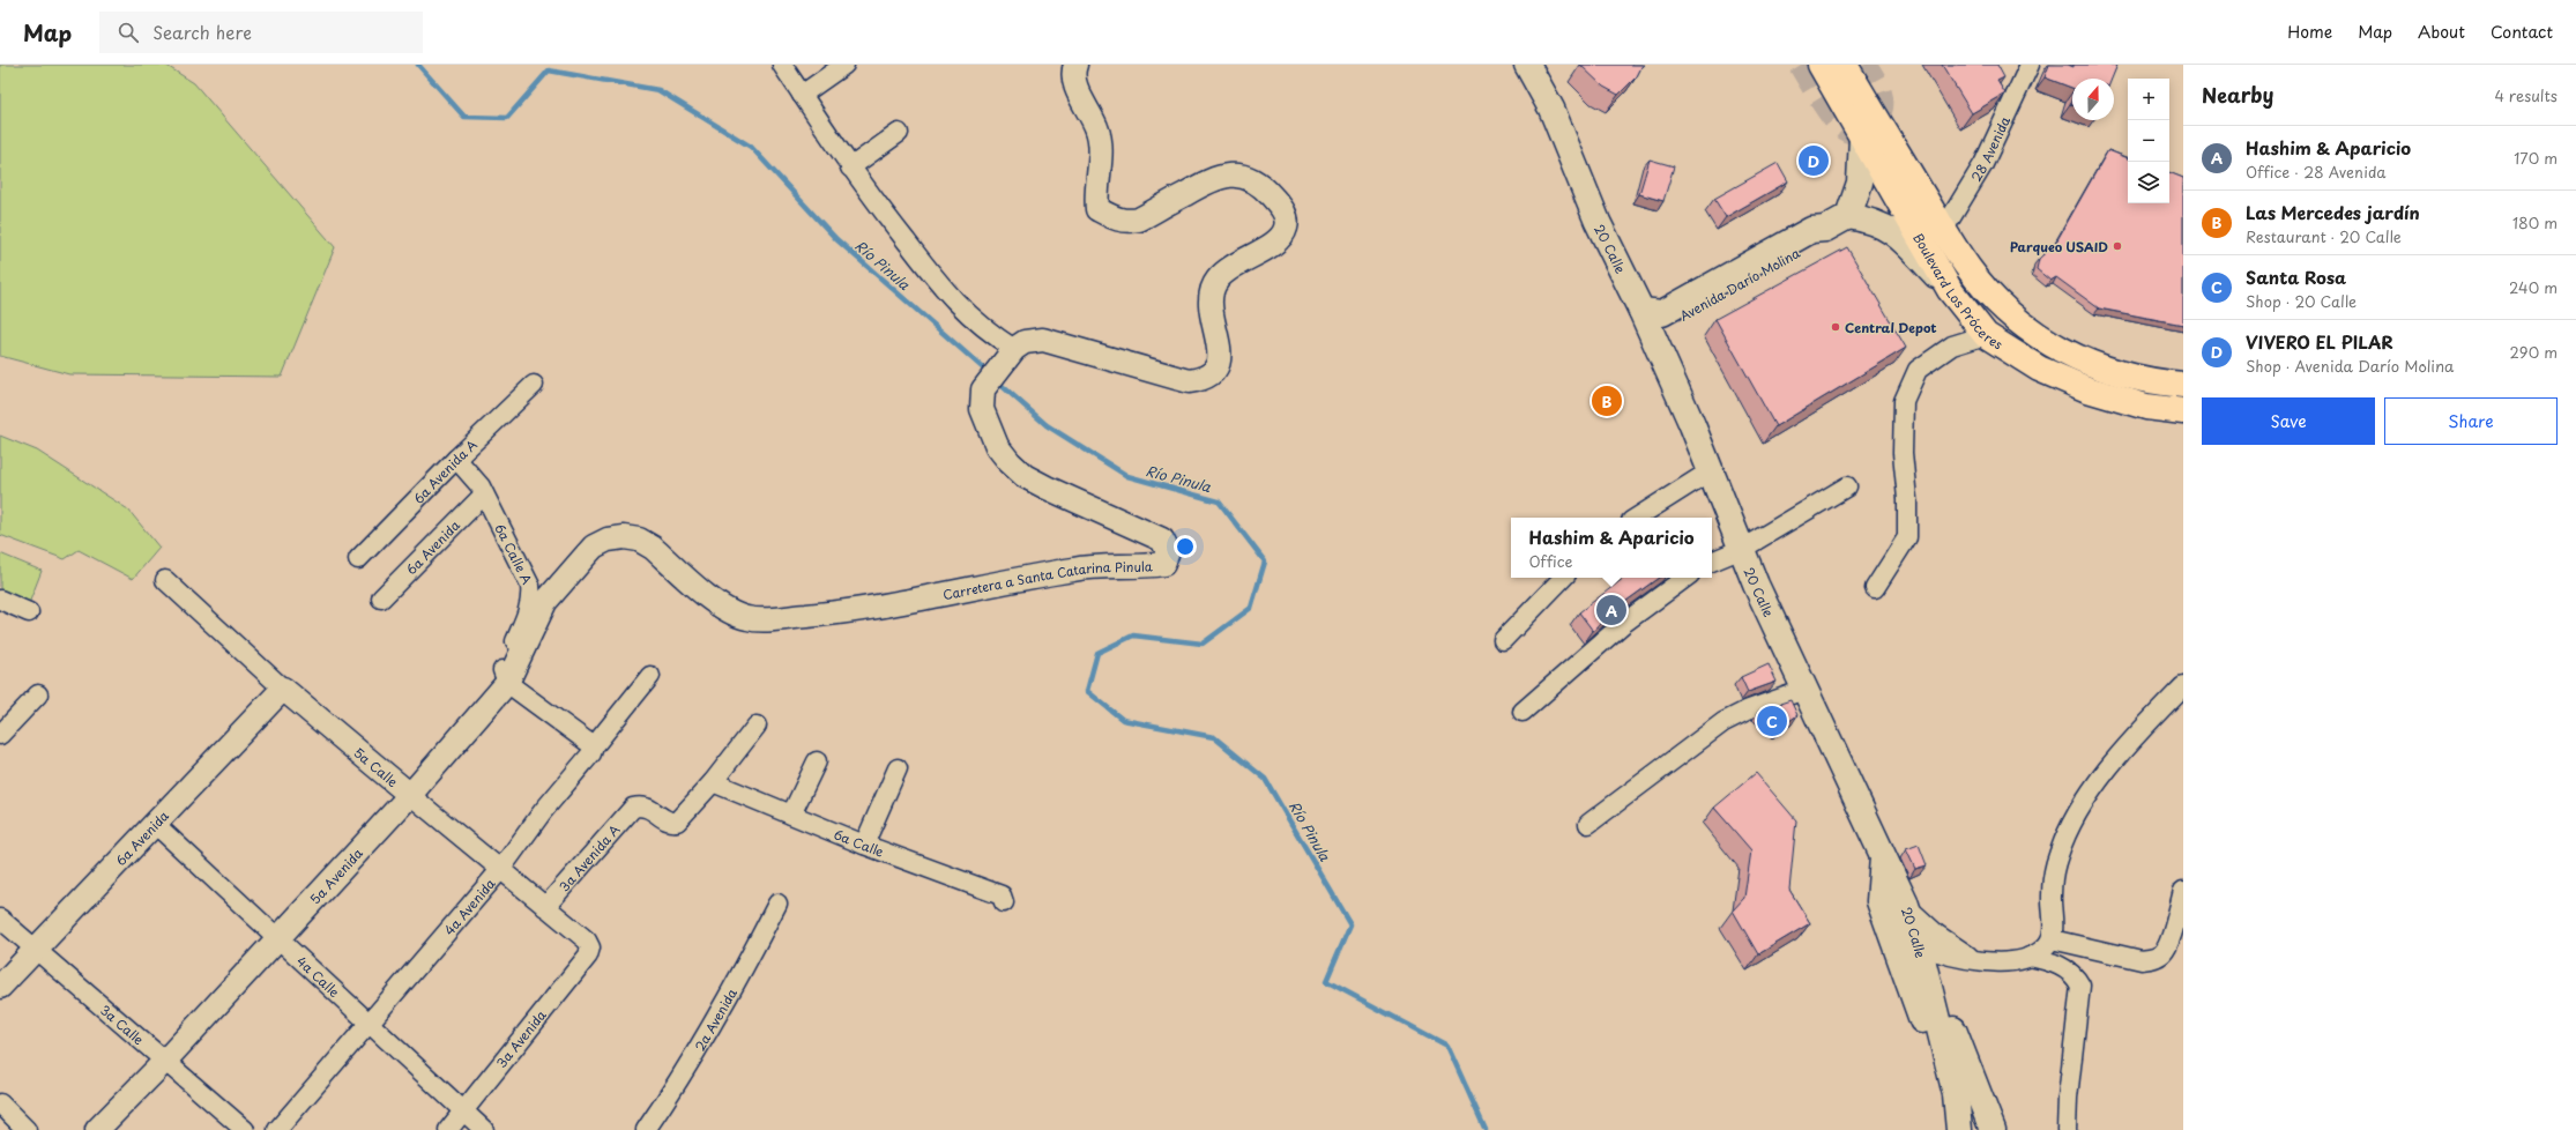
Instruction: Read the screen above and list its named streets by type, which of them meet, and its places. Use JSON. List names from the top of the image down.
{
  "streets": {
    "highway": ["Boulevard Los Próceres"],
    "main road": ["20 Calle", "Avenida Darío Molina"],
    "street": [
      "28 Avenida",
      "6a Avenida A",
      "6a Avenida",
      "6a Calle A",
      "Carretera a Santa Catarina Pinula",
      "5a Calle",
      "6a Calle",
      "3a Avenida A",
      "5a Avenida",
      "4a Avenida",
      "4a Calle",
      "2a Avenida",
      "3a Calle",
      "3a Avenida"
    ]
  },
  "crossings": [
    ["28 Avenida", "Boulevard Los Próceres"],
    ["20 Calle", "Avenida Darío Molina"],
    ["6a Avenida A", "6a Calle A"],
    ["6a Avenida", "6a Calle A"],
    ["6a Avenida", "5a Calle"],
    ["6a Avenida", "4a Calle"],
    ["6a Avenida", "3a Calle"],
    ["6a Calle A", "5a Avenida"],
    ["Carretera a Santa Catarina Pinula", "5a Avenida"],
    ["5a Calle", "3a Avenida A"],
    ["5a Calle", "5a Avenida"],
    ["5a Calle", "4a Avenida"],
    ["5a Calle", "3a Avenida"],
    ["6a Calle", "3a Avenida A"],
    ["5a Avenida", "4a Calle"],
    ["5a Avenida", "3a Calle"],
    ["4a Avenida", "4a Calle"],
    ["4a Calle", "3a Avenida"]
  ],
  "water": ["Río Pinula"],
  "places": ["Parqueo USAID", "Central Depot"],
  "north": "top",
  "page": {
    "header": "Map",
    "search": "Search here",
    "nav": [
      "Home",
      "Map",
      "About",
      "Contact"
    ],
    "heading": ["Nearby", "4 results"],
    "map_buttons": ["+", "−"],
    "list": [
      {
        "mark": "A",
        "name": "Hashim & Aparicio",
        "note": "Office · 28 Avenida",
        "value": "170 m"
      },
      {
        "mark": "B",
        "name": "Las Mercedes jardín",
        "note": "Restaurant · 20 Calle",
        "value": "180 m"
      },
      {
        "mark": "C",
        "name": "Santa Rosa",
        "note": "Shop · 20 Calle",
        "value": "240 m"
      },
      {
        "mark": "D",
        "name": "VIVERO EL PILAR",
        "note": "Shop · Avenida Darío Molina",
        "value": "290 m"
      }
    ],
    "pins": [
      "D",
      "B",
      "A",
      "C"
    ],
    "buttons": ["Save", "Share"],
    "popup": ["Hashim & Aparicio", "Office"]
  }
}
